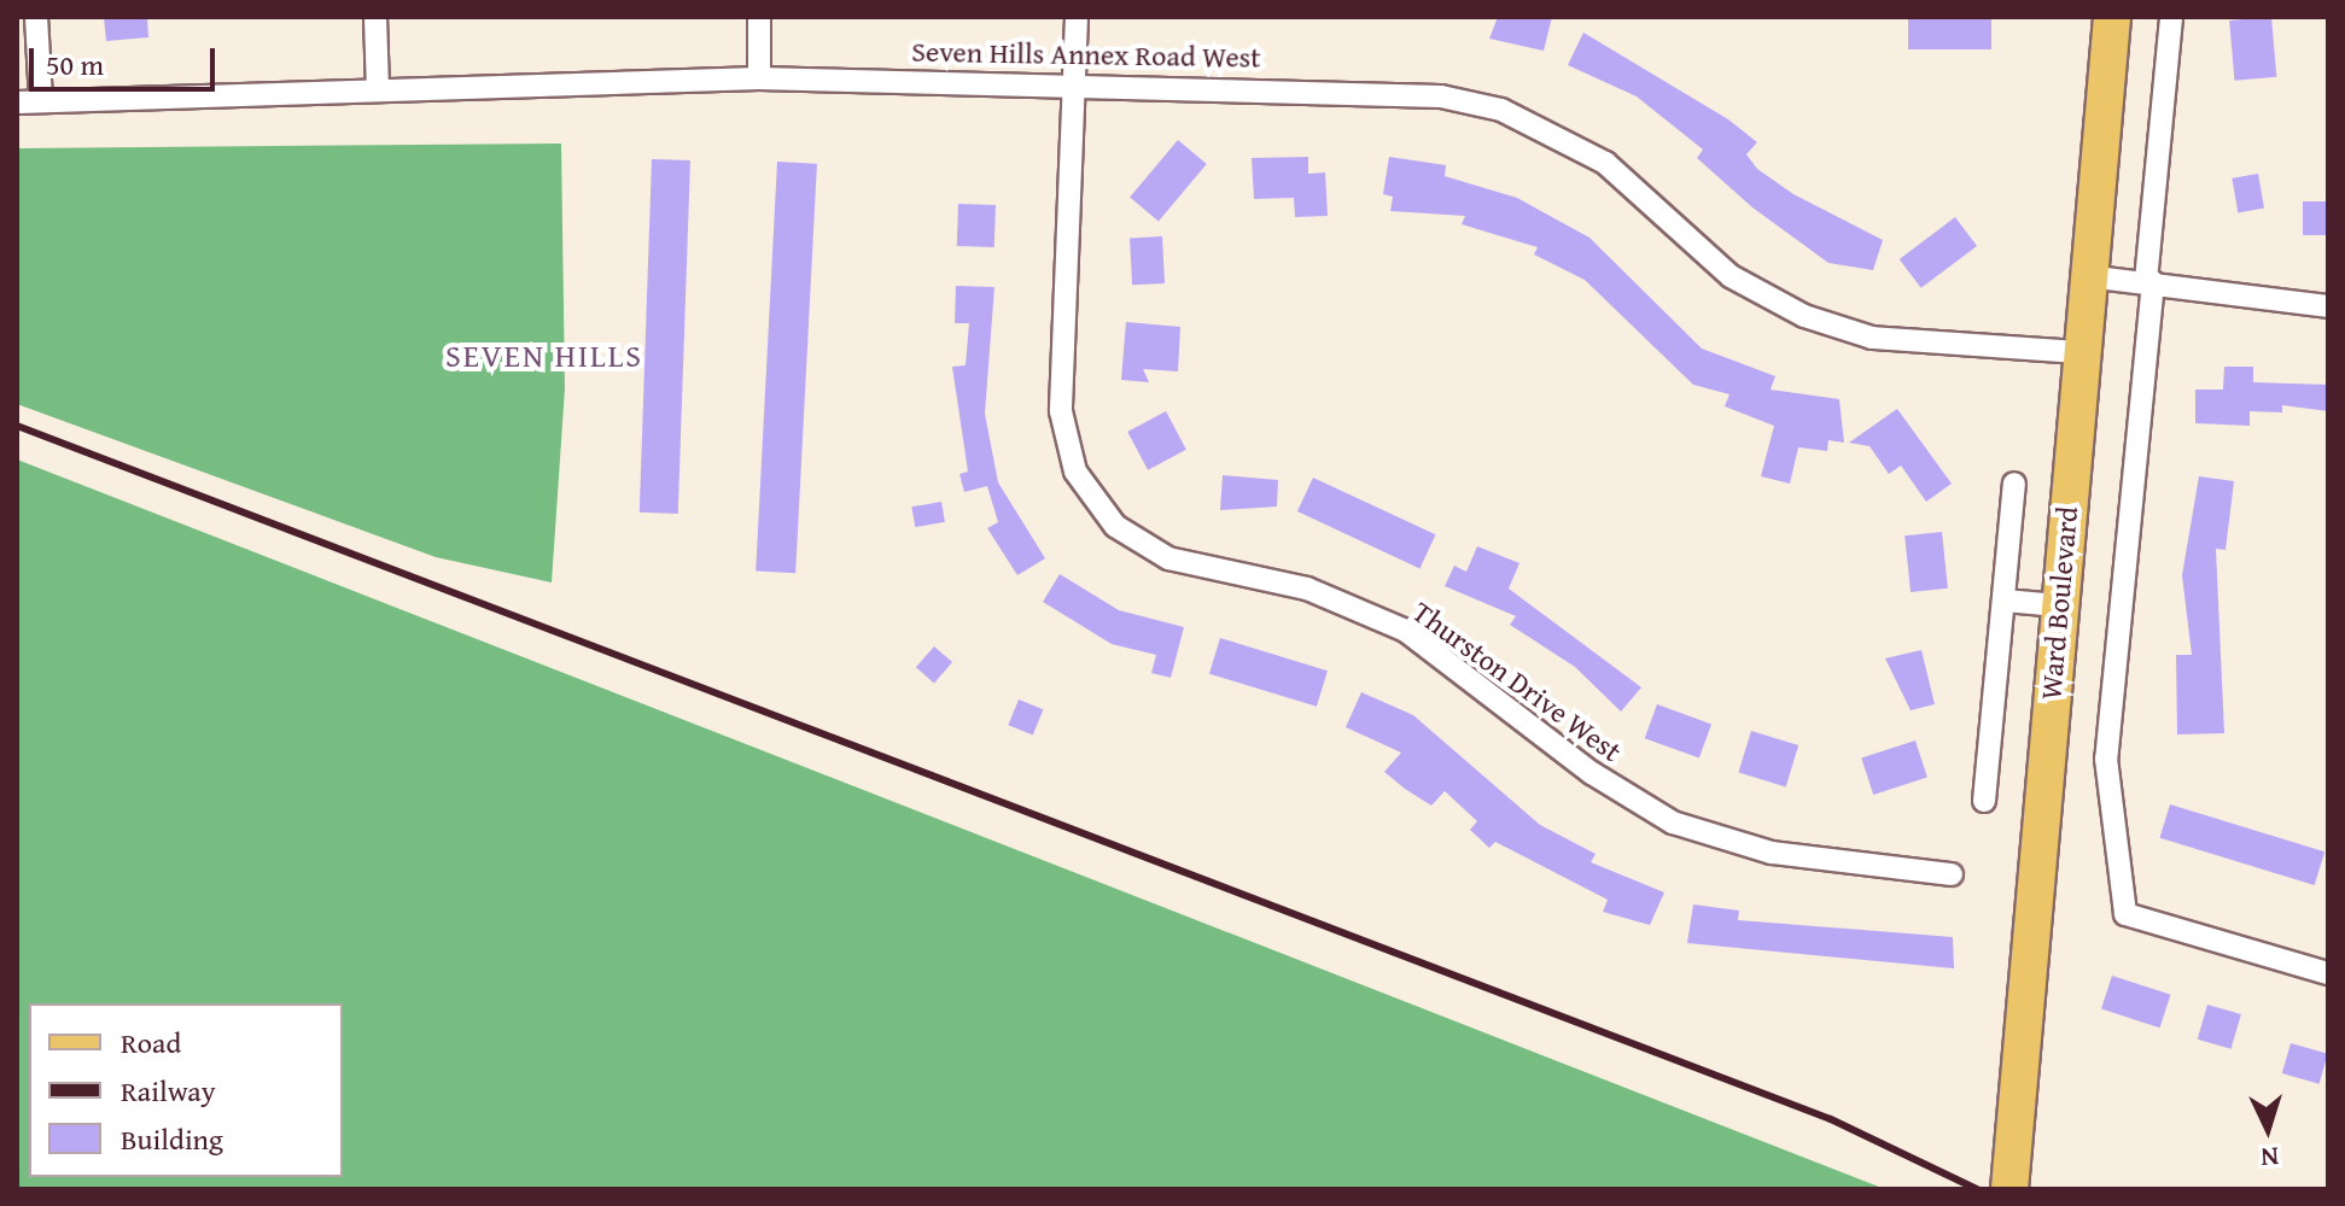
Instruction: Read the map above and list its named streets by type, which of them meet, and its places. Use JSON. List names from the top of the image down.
{
  "streets": {
    "main road": ["Ward Boulevard"],
    "street": ["Seven Hills Annex Road West", "Thurston Drive West"]
  },
  "crossings": [
    ["Seven Hills Annex Road West", "Ward Boulevard"],
    ["Seven Hills Annex Road West", "Thurston Drive West"]
  ],
  "districts": ["SEVEN HILLS"],
  "legend": ["Road", "Railway", "Building"],
  "scale_bar": "50 m",
  "north": "bottom"
}
